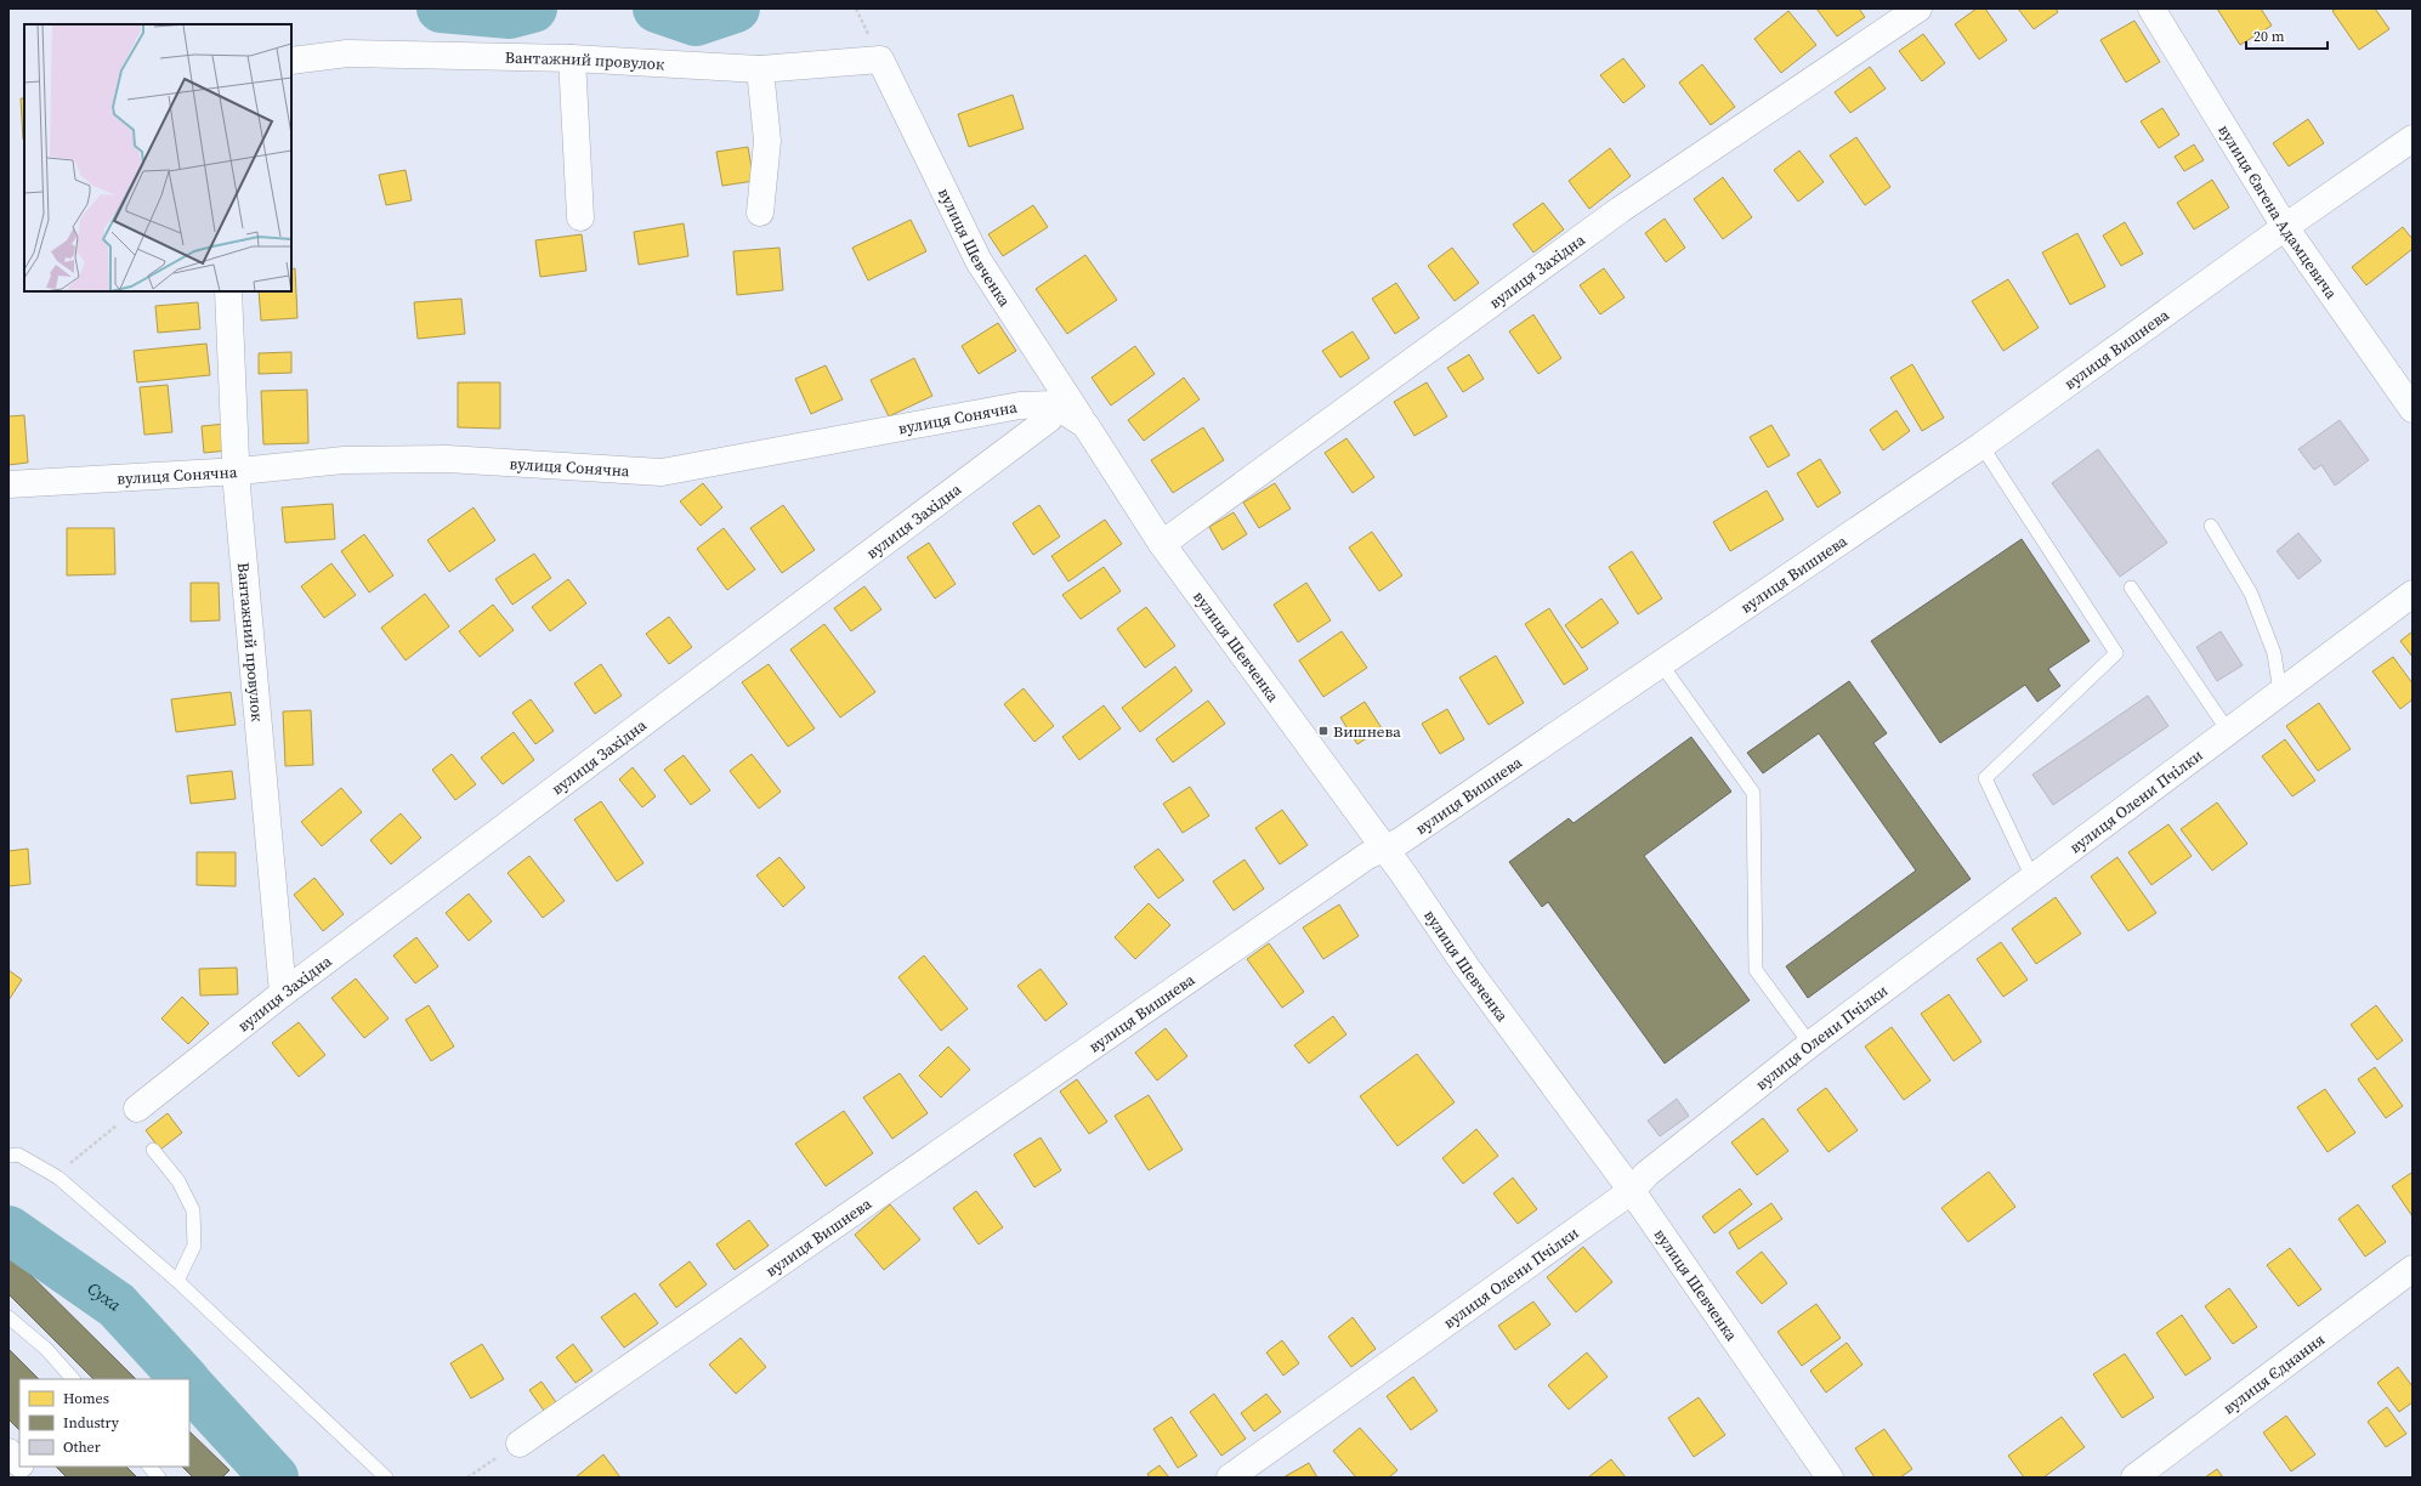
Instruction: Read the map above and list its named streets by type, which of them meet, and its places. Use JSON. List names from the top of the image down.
{
  "streets": {
    "street": [
      "Вантажний провулок",
      "вулиця Євгена Адамцевича",
      "вулиця Шевченка",
      "вулиця Західна",
      "вулиця Вишнева",
      "вулиця Сонячна",
      "вулиця Олени Пчілки",
      "вулиця Єднання"
    ]
  },
  "crossings": [
    ["Вантажний провулок", "вулиця Шевченка"],
    ["Вантажний провулок", "вулиця Західна"],
    ["Вантажний провулок", "вулиця Сонячна"],
    ["вулиця Євгена Адамцевича", "вулиця Вишнева"],
    ["вулиця Шевченка", "вулиця Західна"],
    ["вулиця Шевченка", "вулиця Вишнева"],
    ["вулиця Шевченка", "вулиця Олени Пчілки"],
    ["вулиця Західна", "вулиця Сонячна"]
  ],
  "water": ["Суха"],
  "places": {
    "transit": ["Вишнева"]
  },
  "legend": ["Homes", "Industry", "Other"],
  "scale_bar": "20 m"
}
